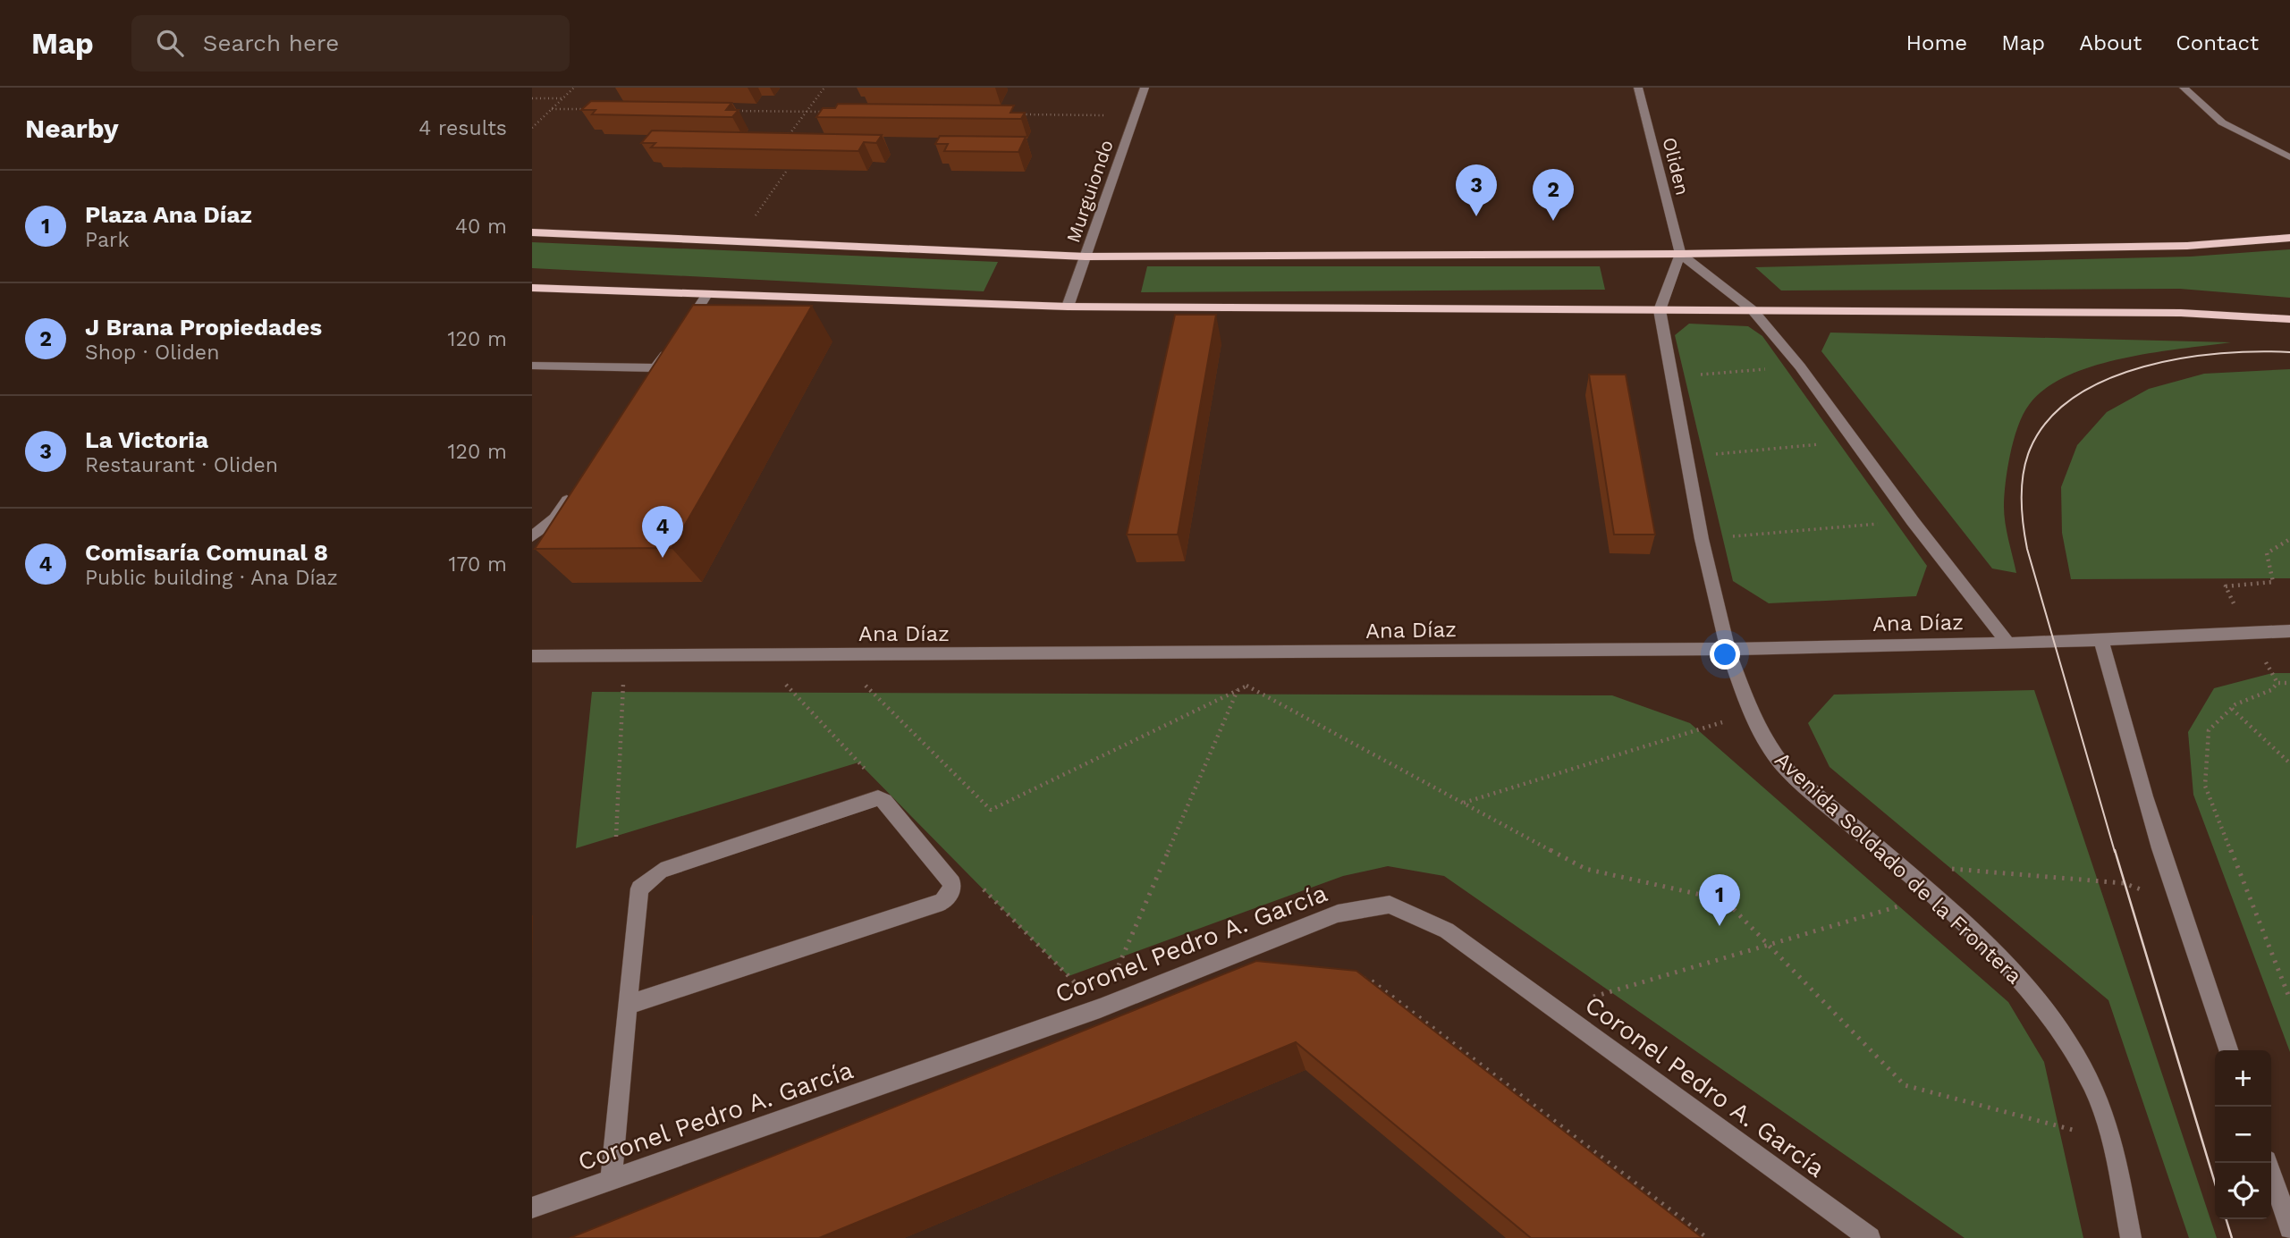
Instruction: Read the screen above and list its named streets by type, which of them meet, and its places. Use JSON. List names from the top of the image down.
{
  "streets": {
    "street": [
      "Oliden",
      "Murguiondo",
      "Ana Díaz",
      "Avenida Soldado de la Frontera",
      "Coronel Pedro A. García"
    ]
  },
  "crossings": [
    ["Oliden", "Avenida Soldado de la Frontera"],
    ["Ana Díaz", "Avenida Soldado de la Frontera"]
  ],
  "page": {
    "header": "Map",
    "search": "Search here",
    "nav": [
      "Home",
      "Map",
      "About",
      "Contact"
    ],
    "heading": ["Nearby", "4 results"],
    "pins": [
      "3",
      "2",
      "4",
      "1"
    ],
    "list": [
      {
        "mark": "1",
        "name": "Plaza Ana Díaz",
        "note": "Park",
        "value": "40 m"
      },
      {
        "mark": "2",
        "name": "J Brana Propiedades",
        "note": "Shop · Oliden",
        "value": "120 m"
      },
      {
        "mark": "3",
        "name": "La Victoria",
        "note": "Restaurant · Oliden",
        "value": "120 m"
      },
      {
        "mark": "4",
        "name": "Comisaría Comunal 8",
        "note": "Public building · Ana Díaz",
        "value": "170 m"
      }
    ],
    "map_buttons": ["+", "−"]
  }
}
